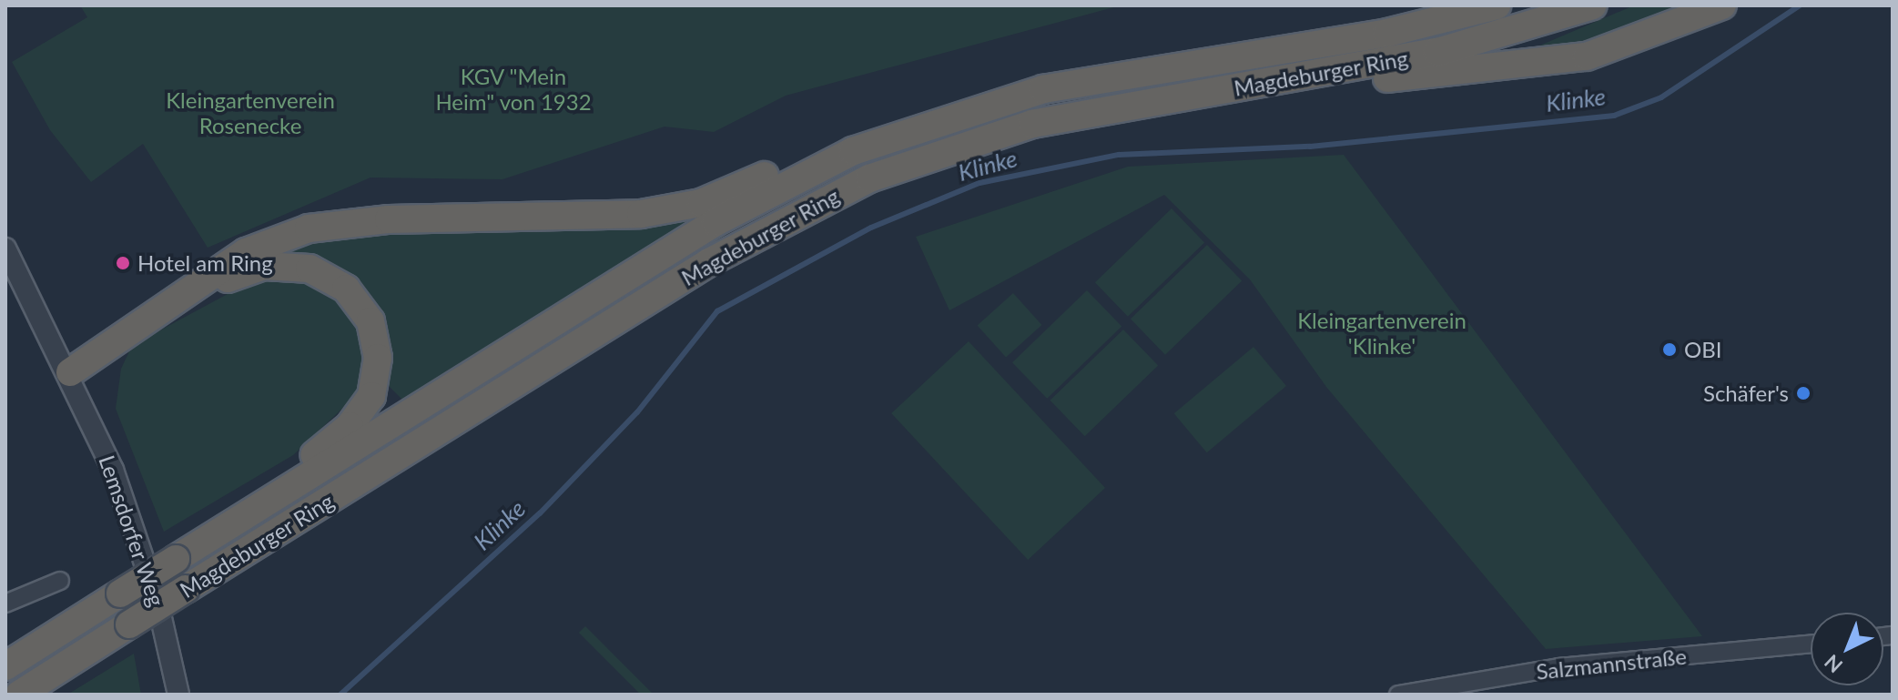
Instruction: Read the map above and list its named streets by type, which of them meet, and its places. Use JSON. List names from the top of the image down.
{
  "streets": {
    "highway": ["Magdeburger Ring"],
    "street": ["Lemsdorfer Weg", "Salzmannstraße"]
  },
  "water": ["Klinke"],
  "parks": ["KGV \"Mein Heim\" von 1932", "Kleingartenverein Rosenecke", "Kleingartenverein 'Klinke'"],
  "places": ["Hotel am Ring", "OBI", "Schäfer's"],
  "north": "bottom left"
}
